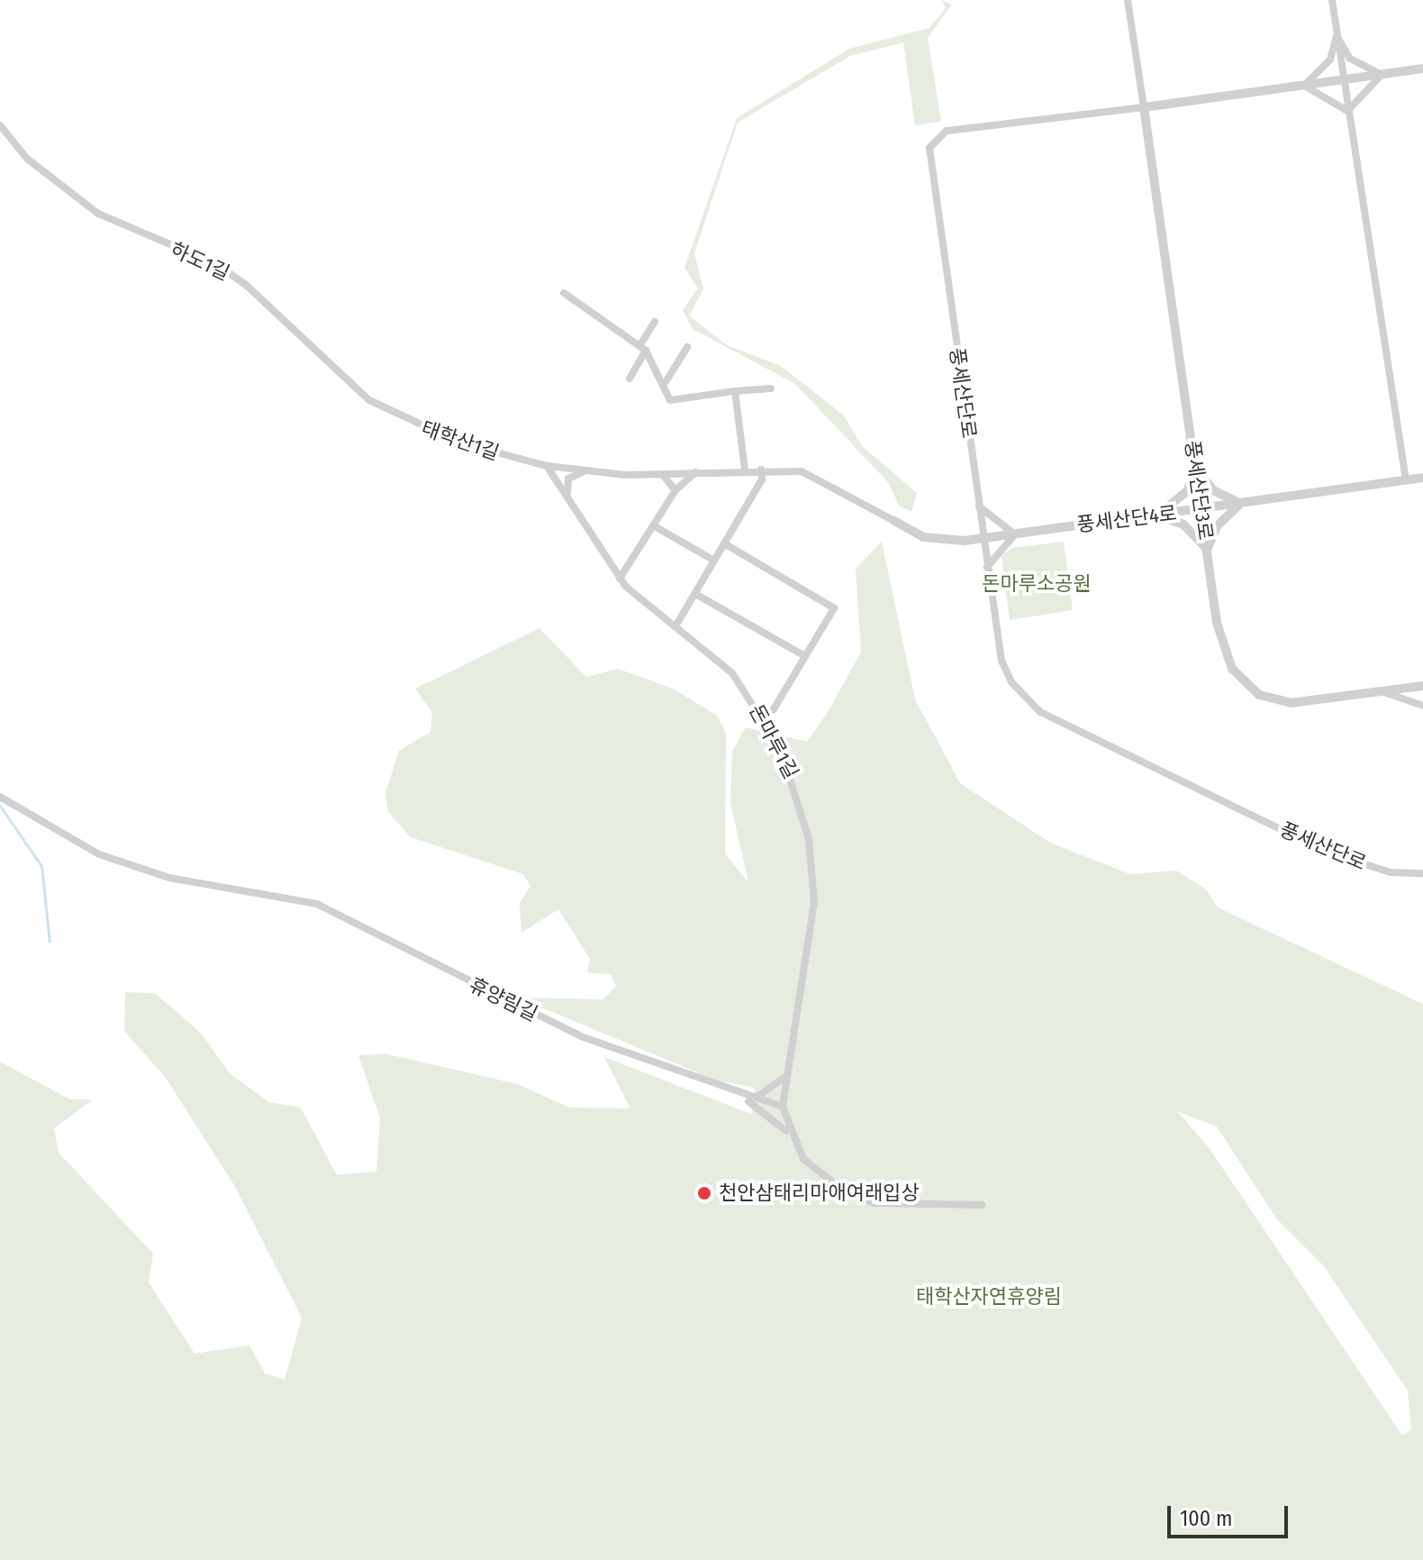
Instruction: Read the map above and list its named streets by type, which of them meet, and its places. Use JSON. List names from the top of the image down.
{
  "streets": {
    "street": [
      "하도1길",
      "풍세산단로",
      "태학산1길",
      "풍세산단3로",
      "풍세산단4로",
      "돈마루1길",
      "휴양림길"
    ]
  },
  "crossings": [
    ["하도1길", "태학산1길"],
    ["풍세산단로", "풍세산단3로"],
    ["풍세산단로", "풍세산단4로"],
    ["태학산1길", "돈마루1길"],
    ["풍세산단3로", "풍세산단4로"],
    ["돈마루1길", "휴양림길"]
  ],
  "parks": ["돈마루소공원", "태학산자연휴양림"],
  "places": ["천안삼태리마애여래입상"],
  "scale_bar": "100 m"
}
